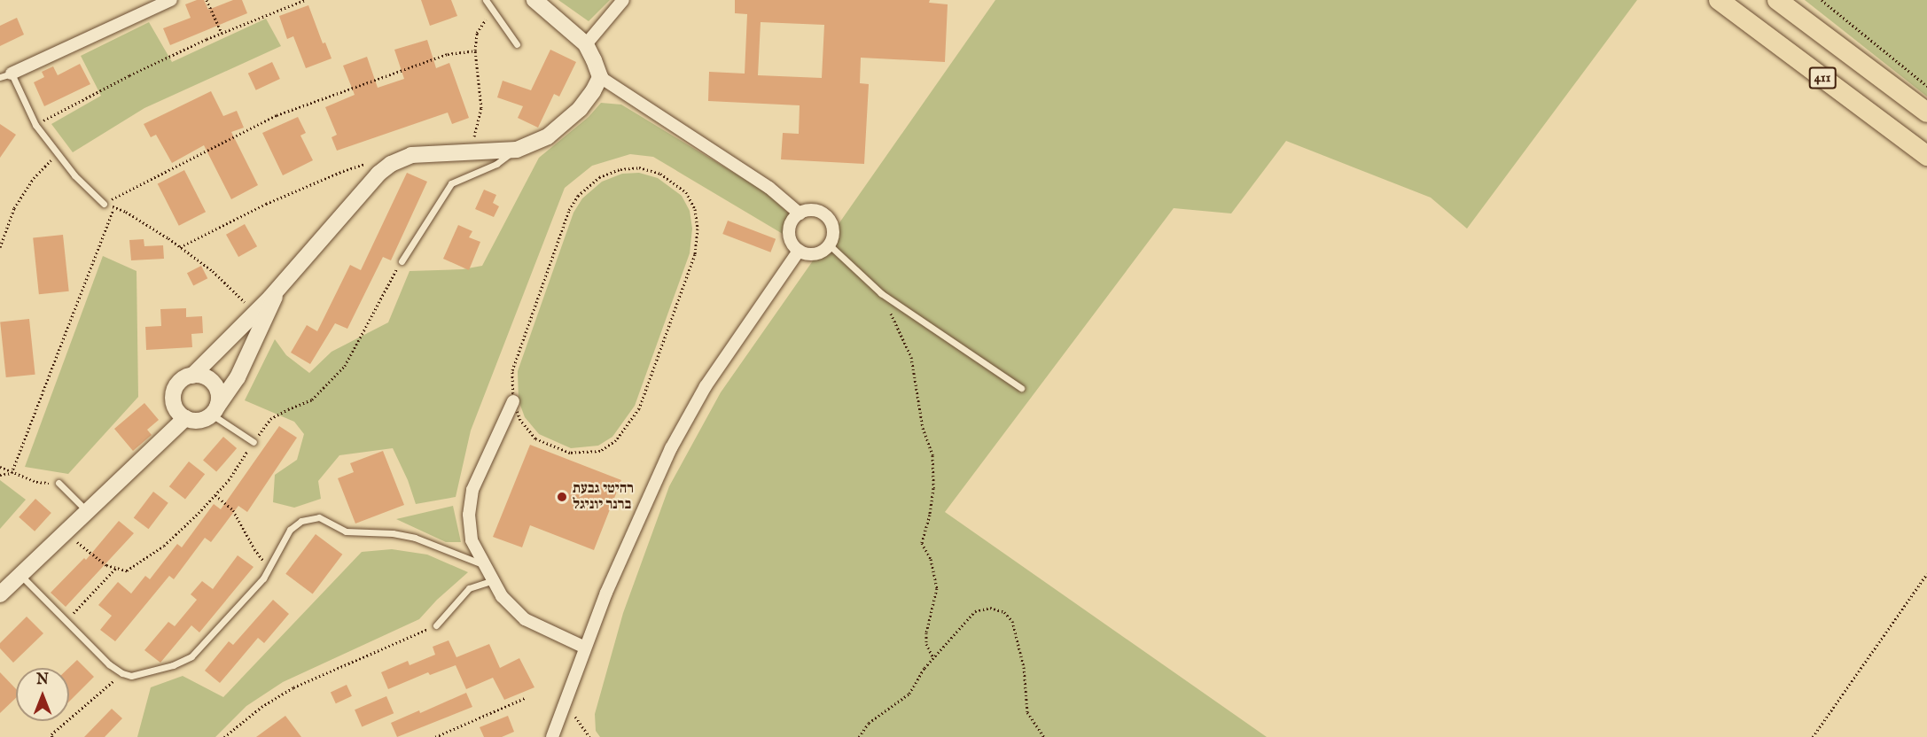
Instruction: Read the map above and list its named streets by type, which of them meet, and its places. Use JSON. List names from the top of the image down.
{
  "streets": {
    "main road": ["411"]
  },
  "places": ["רהיטי גבעת ברנר יוניגל"],
  "north": "top"
}
